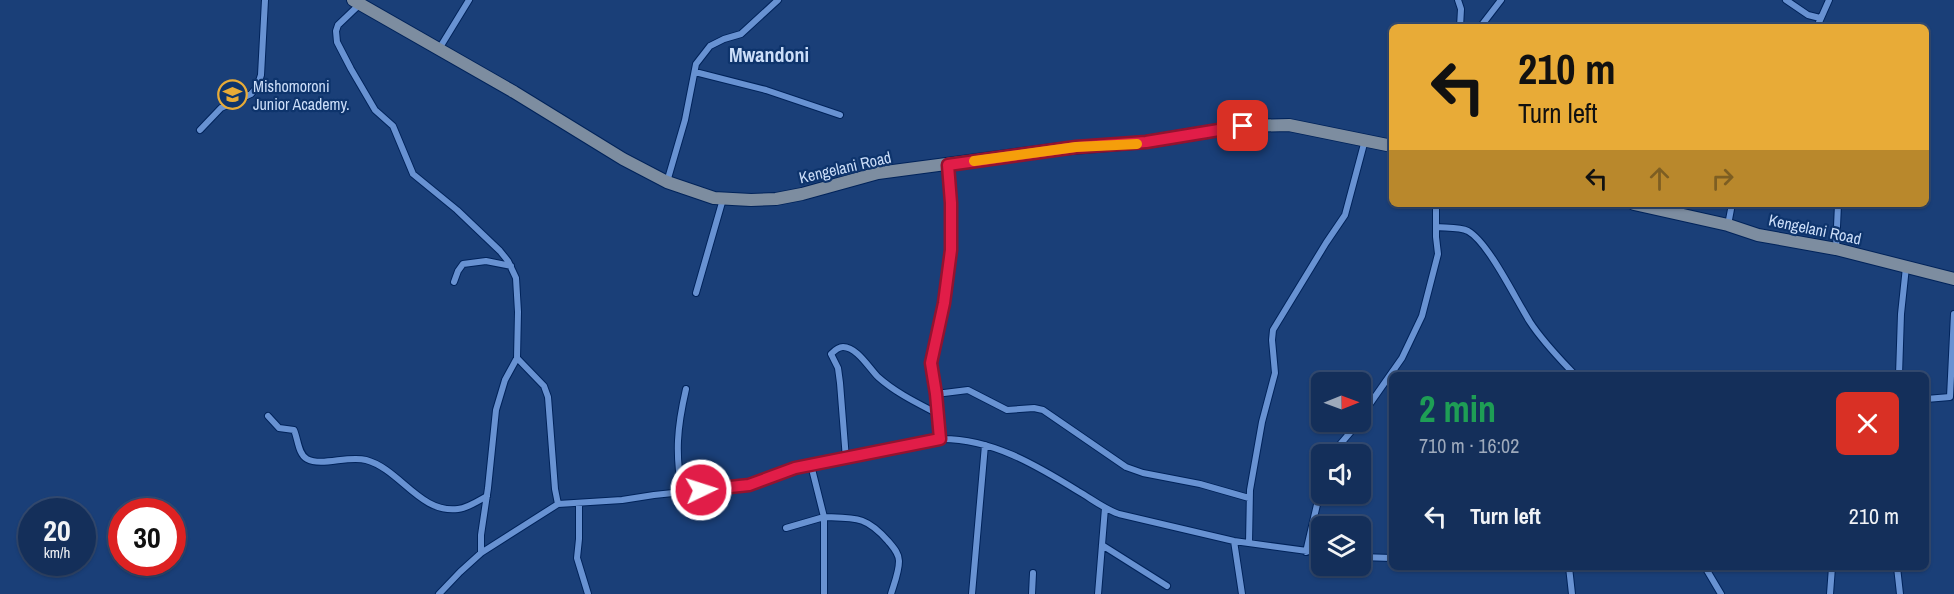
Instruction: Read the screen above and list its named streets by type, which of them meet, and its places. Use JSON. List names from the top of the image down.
{
  "streets": {
    "main road": ["Kengelani Road"]
  },
  "districts": ["Mwandoni"],
  "places": {
    "school or university": ["Mishomoroni Junior Academy."]
  },
  "north": "right",
  "page": {
    "turn": ["210 m", "Turn left"],
    "heading": ["2 min", "710 m · 16:02"],
    "list": [
      {
        "name": "Turn left",
        "value": "210 m"
      }
    ],
    "speed": "20 km/h",
    "limit": "30"
  }
}
